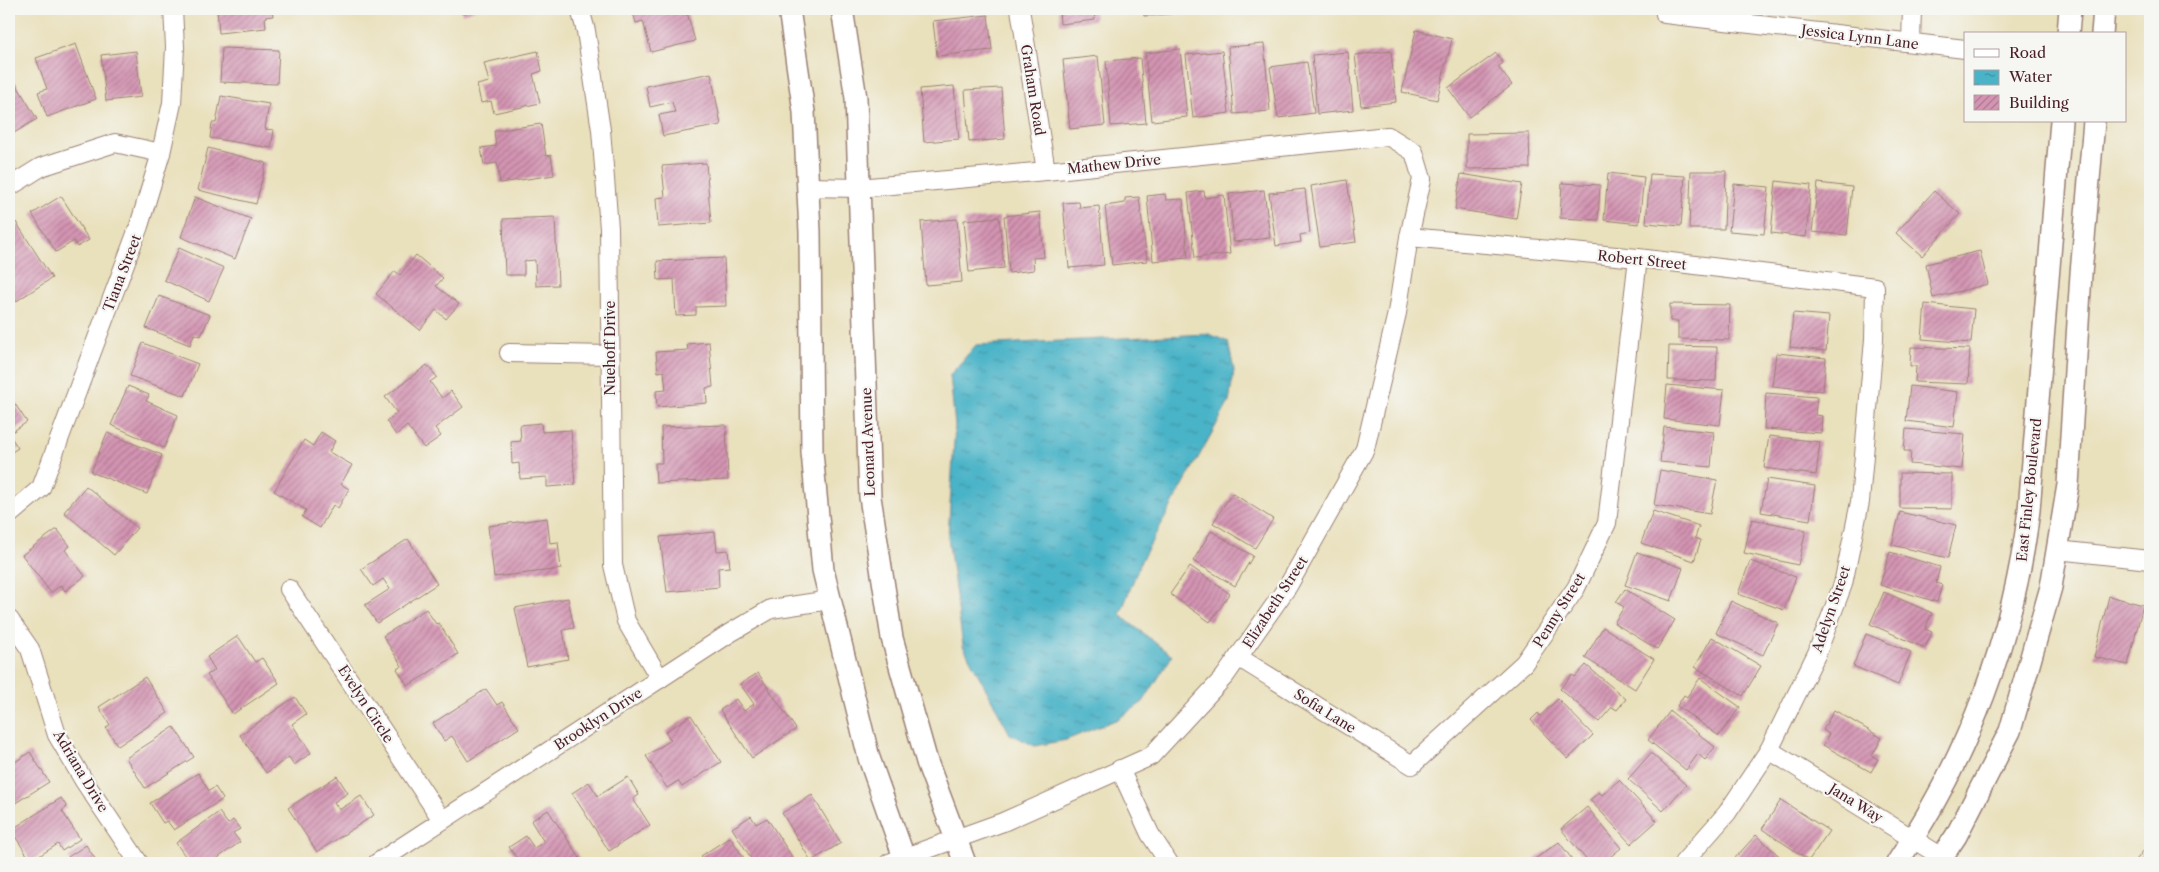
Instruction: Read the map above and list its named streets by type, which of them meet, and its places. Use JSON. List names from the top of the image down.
{
  "streets": {
    "street": [
      "Jessica Lynn Lane",
      "Graham Road",
      "Mathew Drive",
      "Robert Street",
      "Tiana Street",
      "Nuehoff Drive",
      "Leonard Avenue",
      "East Finley Boulevard",
      "Elizabeth Street",
      "Adelyn Street",
      "Penny Street",
      "Evelyn Circle",
      "Sofia Lane",
      "Brooklyn Drive",
      "Adriana Drive",
      "Jana Way"
    ]
  },
  "crossings": [
    ["Graham Road", "Mathew Drive"],
    ["Mathew Drive", "Leonard Avenue"],
    ["Mathew Drive", "Elizabeth Street"],
    ["Robert Street", "Elizabeth Street"],
    ["Robert Street", "Adelyn Street"],
    ["Robert Street", "Penny Street"],
    ["Nuehoff Drive", "Brooklyn Drive"],
    ["Leonard Avenue", "Elizabeth Street"],
    ["East Finley Boulevard", "Jana Way"],
    ["Elizabeth Street", "Sofia Lane"],
    ["Adelyn Street", "Jana Way"],
    ["Penny Street", "Sofia Lane"],
    ["Evelyn Circle", "Brooklyn Drive"]
  ],
  "legend": ["Road", "Water", "Building"]
}
